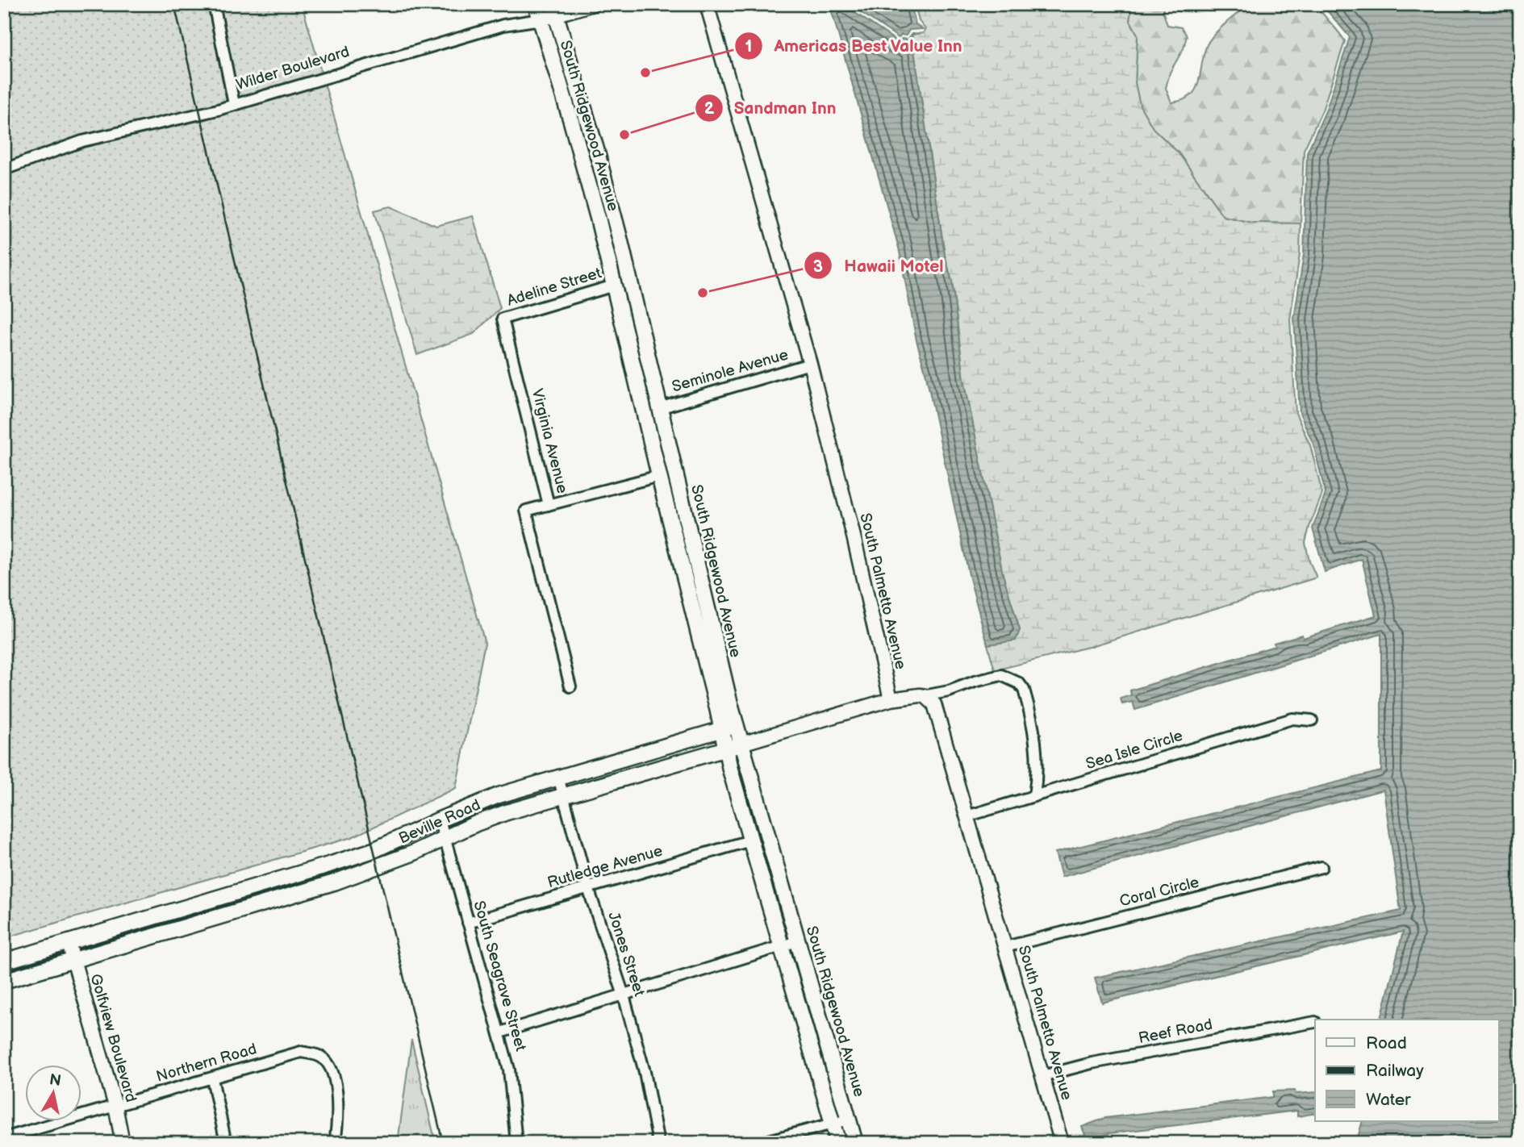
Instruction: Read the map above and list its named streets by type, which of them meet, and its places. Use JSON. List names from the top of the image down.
{
  "streets": {
    "main road": ["South Ridgewood Avenue", "Beville Road"],
    "street": [
      "Wilder Boulevard",
      "Adeline Street",
      "Seminole Avenue",
      "Virginia Avenue",
      "South Palmetto Avenue",
      "Sea Isle Circle",
      "Rutledge Avenue",
      "Coral Circle",
      "Jones Street",
      "South Seagrave Street",
      "Reef Road",
      "Golfview Boulevard",
      "Northern Road"
    ]
  },
  "crossings": [
    ["Wilder Boulevard", "South Ridgewood Avenue"],
    ["South Ridgewood Avenue", "Adeline Street"],
    ["South Ridgewood Avenue", "Seminole Avenue"],
    ["South Ridgewood Avenue", "Beville Road"],
    ["South Ridgewood Avenue", "Rutledge Avenue"],
    ["Adeline Street", "Virginia Avenue"],
    ["Seminole Avenue", "South Palmetto Avenue"],
    ["South Palmetto Avenue", "Sea Isle Circle"],
    ["South Palmetto Avenue", "Beville Road"],
    ["South Palmetto Avenue", "Coral Circle"],
    ["South Palmetto Avenue", "Reef Road"],
    ["Beville Road", "Jones Street"],
    ["Beville Road", "South Seagrave Street"],
    ["Beville Road", "Golfview Boulevard"],
    ["Rutledge Avenue", "Jones Street"],
    ["Rutledge Avenue", "South Seagrave Street"],
    ["Golfview Boulevard", "Northern Road"]
  ],
  "places": ["Americas Best Value Inn", "Sandman Inn", "Hawaii Motel"],
  "legend": ["Road", "Railway", "Water"],
  "north": "top"
}
